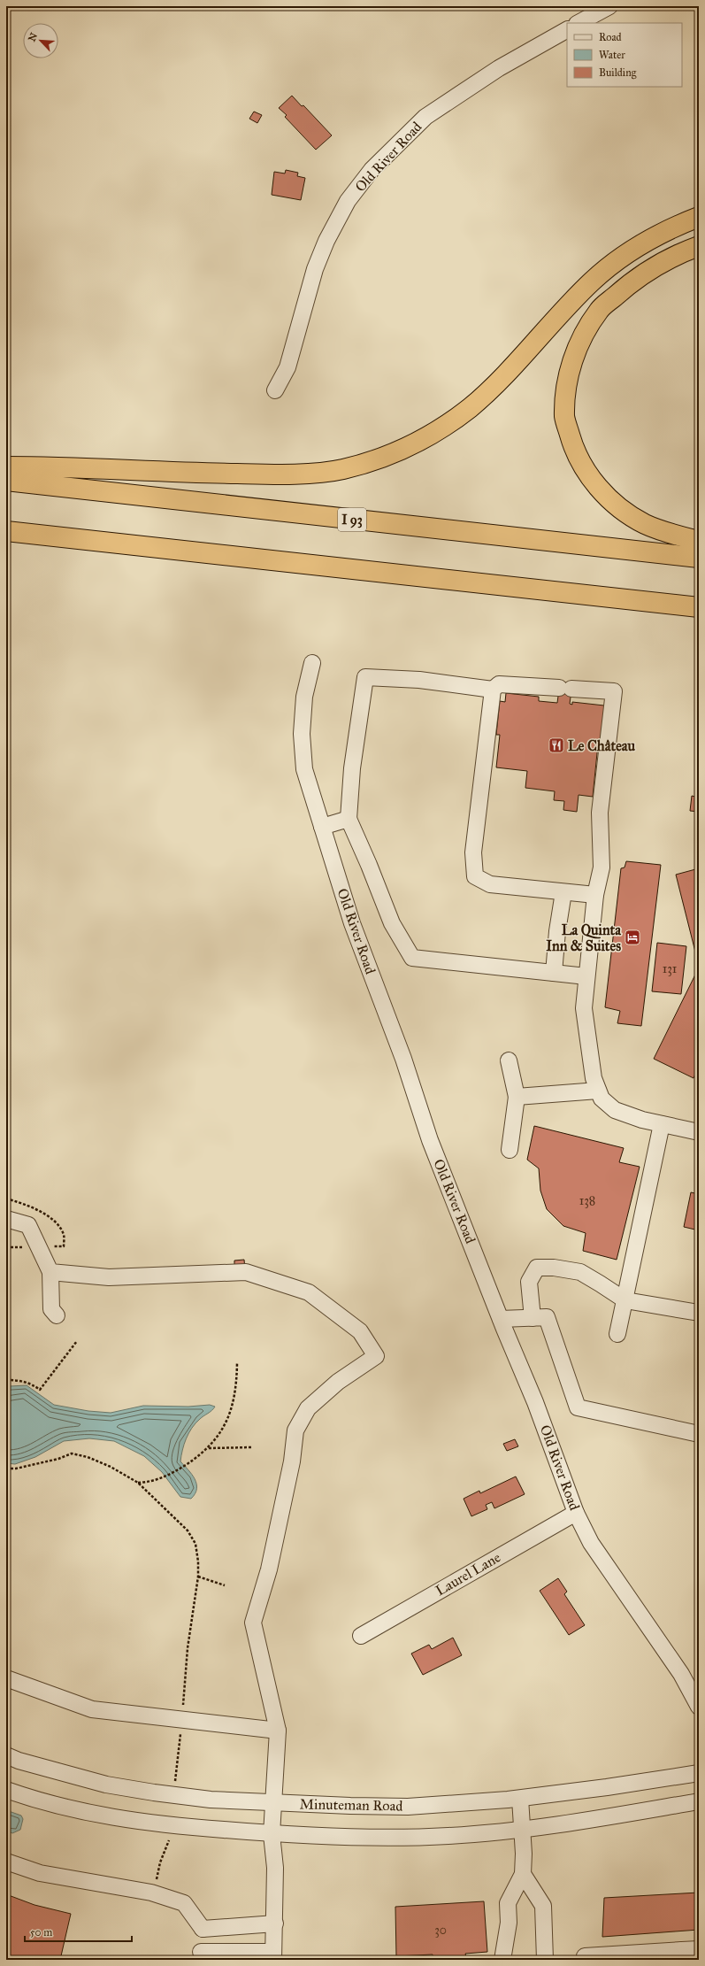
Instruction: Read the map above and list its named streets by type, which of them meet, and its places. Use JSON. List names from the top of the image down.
{
  "streets": {
    "highway": ["I 93"],
    "street": ["Old River Road", "Laurel Lane", "Minuteman Road"]
  },
  "crossings": [
    ["Old River Road", "Laurel Lane"]
  ],
  "places": {
    "restaurant": ["Le Château"],
    "hotel": ["La Quinta Inn & Suites"]
  },
  "house_numbers": ["131", "138", "30"],
  "legend": ["Road", "Water", "Building"],
  "scale_bar": "50 m",
  "north": "top left"
}
